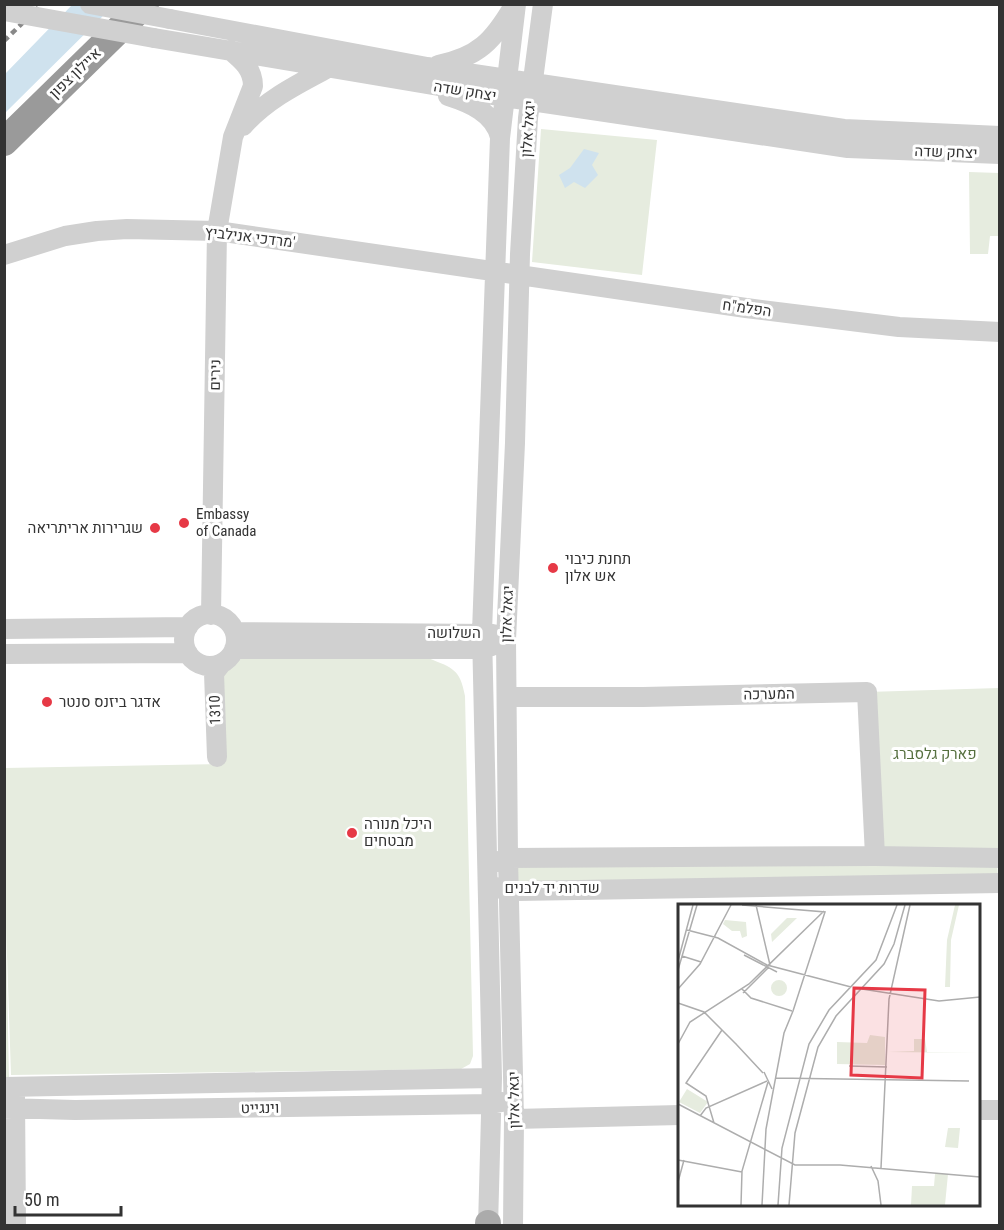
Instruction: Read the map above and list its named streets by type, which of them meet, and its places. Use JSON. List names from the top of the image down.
{
  "streets": {
    "highway": ["איילון צפון"],
    "street": [
      "יצחק שדה",
      "יגאל אלון",
      "מרדכי אנילביץ'",
      "הפלמ\"ח",
      "נירים",
      "השלושה",
      "המערכה",
      "1310",
      "שדרות יד לבנים",
      "וינגייט"
    ]
  },
  "crossings": [
    ["יצחק שדה", "יגאל אלון"],
    ["יצחק שדה", "נירים"],
    ["יגאל אלון", "מרדכי אנילביץ'"],
    ["יגאל אלון", "הפלמ\"ח"],
    ["יגאל אלון", "השלושה"],
    ["יגאל אלון", "המערכה"],
    ["יגאל אלון", "שדרות יד לבנים"],
    ["יגאל אלון", "וינגייט"],
    ["מרדכי אנילביץ'", "הפלמ\"ח"],
    ["מרדכי אנילביץ'", "נירים"],
    ["נירים", "השלושה"],
    ["נירים", "1310"],
    ["השלושה", "1310"],
    ["המערכה", "שדרות יד לבנים"]
  ],
  "parks": ["פארק גלסברג"],
  "places": [
    "Embassy of Canada",
    "שגרירות אריתריאה",
    "תחנת כיבוי אש אלון",
    "אדגר ביזנס סנטר",
    "היכל מנורה מבטחים"
  ],
  "scale_bar": "50 m"
}
